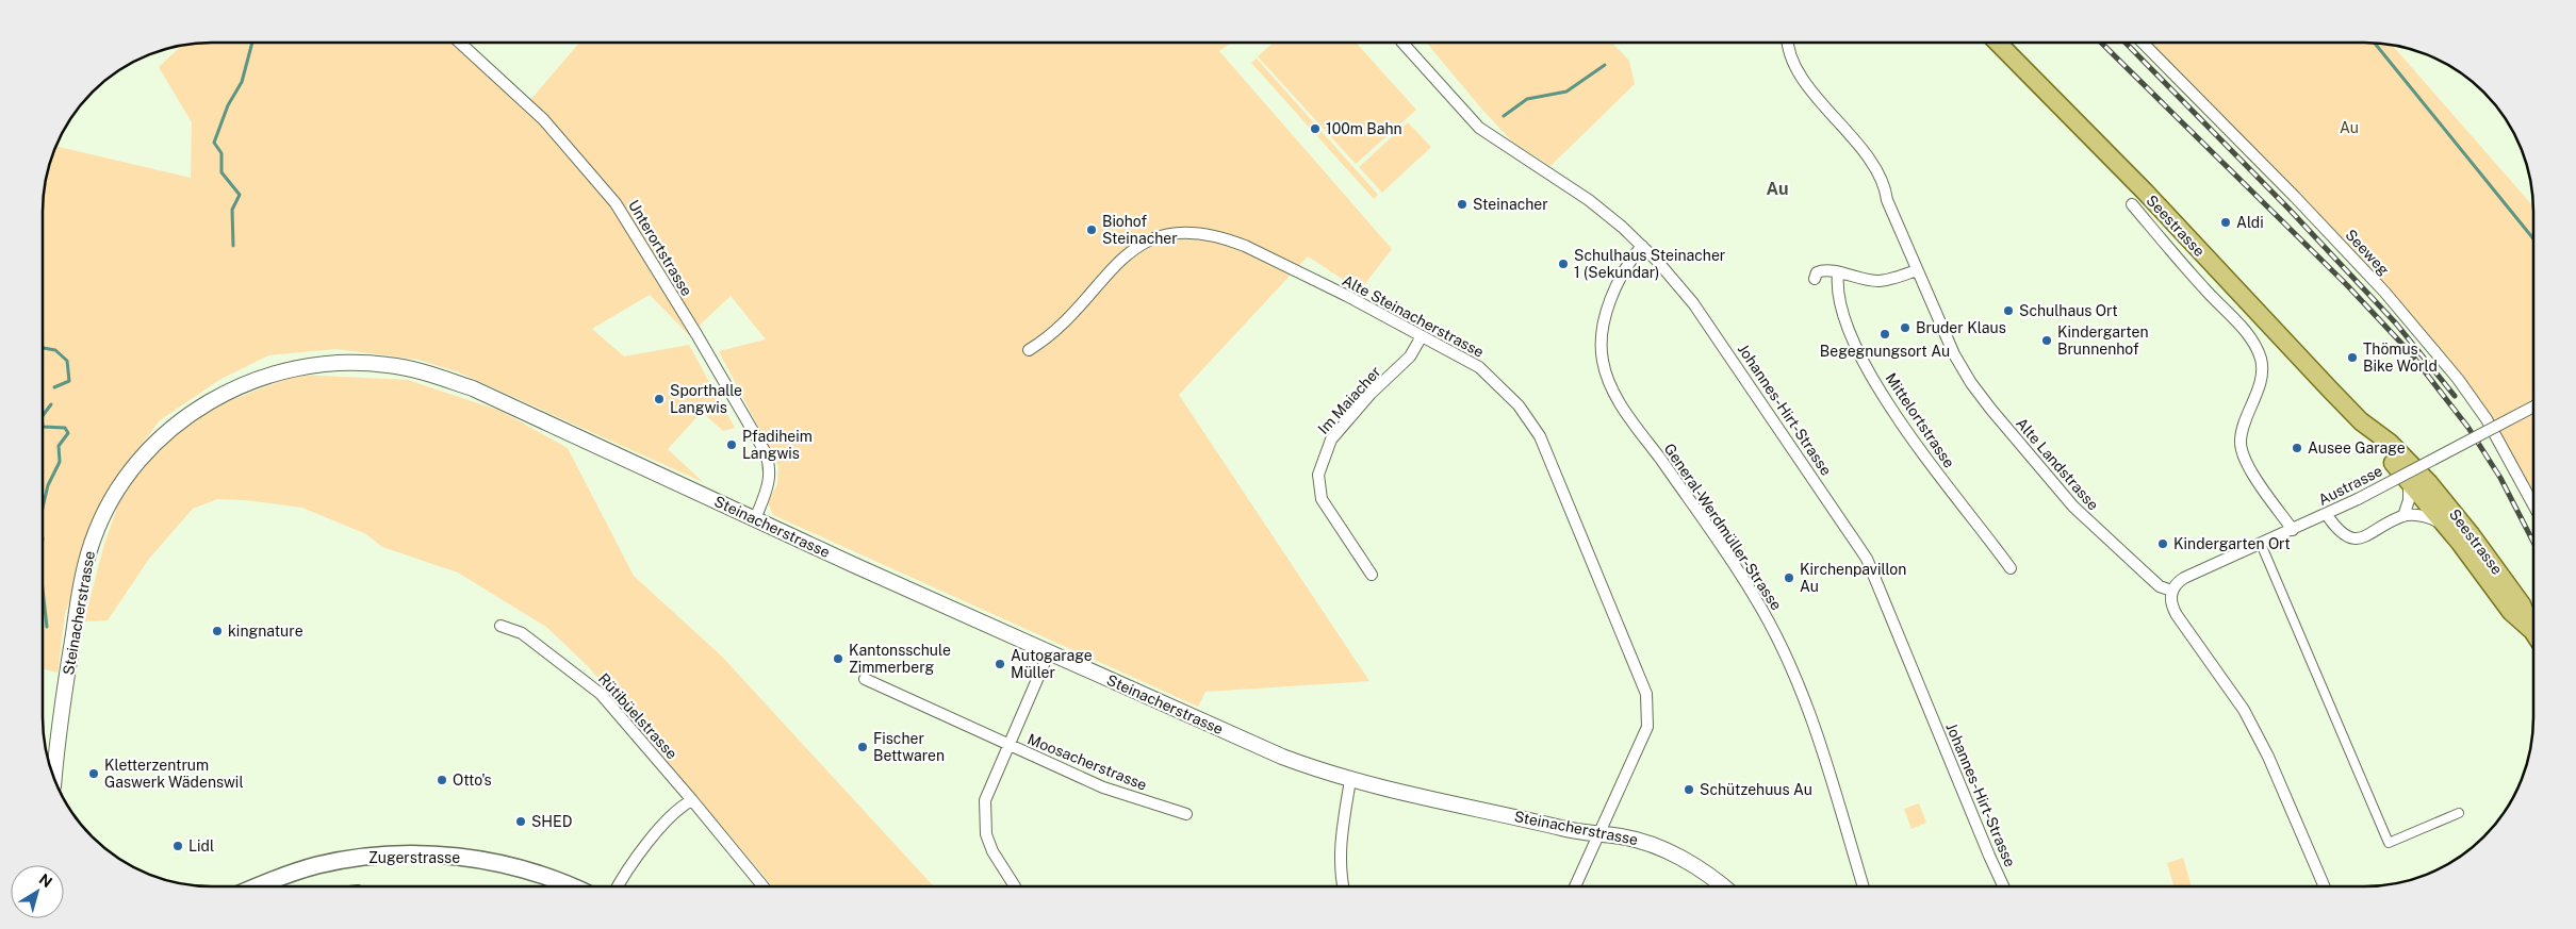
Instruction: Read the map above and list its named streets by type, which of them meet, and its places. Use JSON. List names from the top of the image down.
{
  "streets": {
    "main road": ["Seestrasse", "Zugerstrasse"],
    "street": [
      "Unterortstrasse",
      "Seeweg",
      "Alte Steinacherstrasse",
      "Im Maiacher",
      "Johannes-Hirt-Strasse",
      "Mittelortstrasse",
      "Alte Landstrasse",
      "Austrasse",
      "Steinacherstrasse",
      "General-Werdmüller-Strasse",
      "Rütibüelstrasse",
      "Moosacherstrasse"
    ]
  },
  "crossings": [
    ["Unterortstrasse", "Steinacherstrasse"],
    ["Alte Steinacherstrasse", "Im Maiacher"],
    ["Alte Steinacherstrasse", "Steinacherstrasse"],
    ["Johannes-Hirt-Strasse", "General-Werdmüller-Strasse"],
    ["Alte Landstrasse", "Austrasse"],
    ["Steinacherstrasse", "Moosacherstrasse"]
  ],
  "districts": ["Au"],
  "parks": ["Au"],
  "places": [
    "100m Bahn",
    "Steinacher",
    "Aldi",
    "Biohof Steinacher",
    "Schulhaus Steinacher 1 (Sekundar)",
    "Schulhaus Ort",
    "Bruder Klaus",
    "Begegnungsort Au",
    "Kindergarten Brunnenhof",
    "Thömus Bike World",
    "Sporthalle Langwis",
    "Pfadiheim Langwis",
    "Ausee Garage",
    "Kindergarten Ort",
    "Kirchenpavillon Au",
    "kingnature",
    "Kantonsschule Zimmerberg",
    "Autogarage Müller",
    "Fischer Bettwaren",
    "Kletterzentrum Gaswerk Wädenswil",
    "Otto's",
    "Schützehuus Au",
    "SHED",
    "Lidl"
  ],
  "north": "top right"
}
